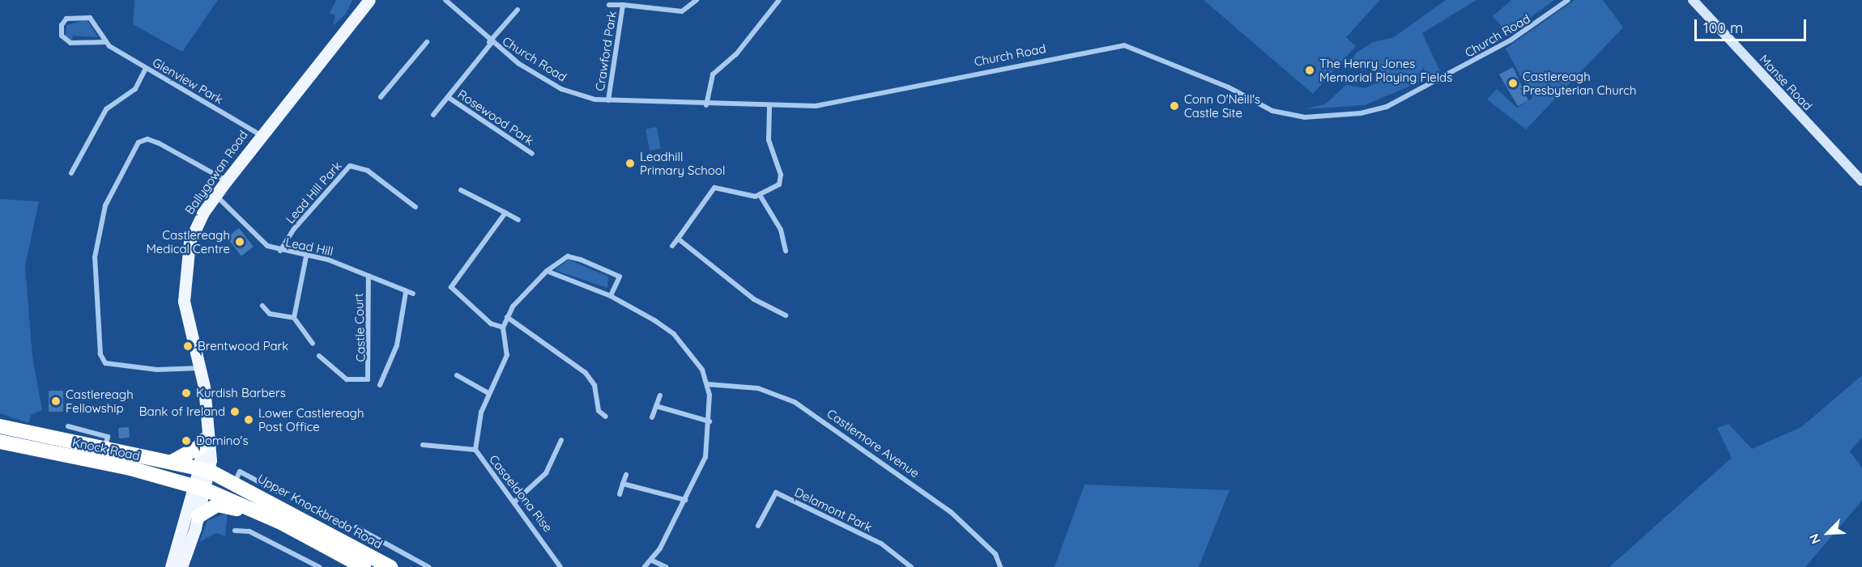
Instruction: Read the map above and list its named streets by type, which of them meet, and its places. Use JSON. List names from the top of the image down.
{
  "streets": {
    "highway": ["Knock Road", "Upper Knockbreda Road"],
    "main road": ["Ballygowan Road"],
    "street": [
      "Church Road",
      "Crawford Park",
      "Glenview Park",
      "Manse Road",
      "Rosewood Park",
      "Lead Hill Park",
      "Lead Hill",
      "Castle Court",
      "Castlemore Avenue",
      "Casaeldona Rise",
      "Delamont Park"
    ]
  },
  "crossings": [
    ["Church Road", "Crawford Park"],
    ["Church Road", "Rosewood Park"],
    ["Glenview Park", "Ballygowan Road"],
    ["Ballygowan Road", "Lead Hill"],
    ["Ballygowan Road", "Knock Road"],
    ["Ballygowan Road", "Upper Knockbreda Road"],
    ["Lead Hill Park", "Lead Hill"],
    ["Lead Hill", "Castle Court"],
    ["Knock Road", "Upper Knockbreda Road"]
  ],
  "places": [
    "The Henry Jones Memorial Playing Fields",
    "Castlereagh Presbyterian Church",
    "Conn O'Neill's Castle Site",
    "Leadhill Primary School",
    "Castlereagh Medical Centre",
    "Brentwood Park",
    "Kurdish Barbers",
    "Castlereagh Fellowship",
    "Bank of Ireland",
    "Lower Castlereagh Post Office",
    "Domino's"
  ],
  "scale_bar": "100 m",
  "north": "bottom left"
}
